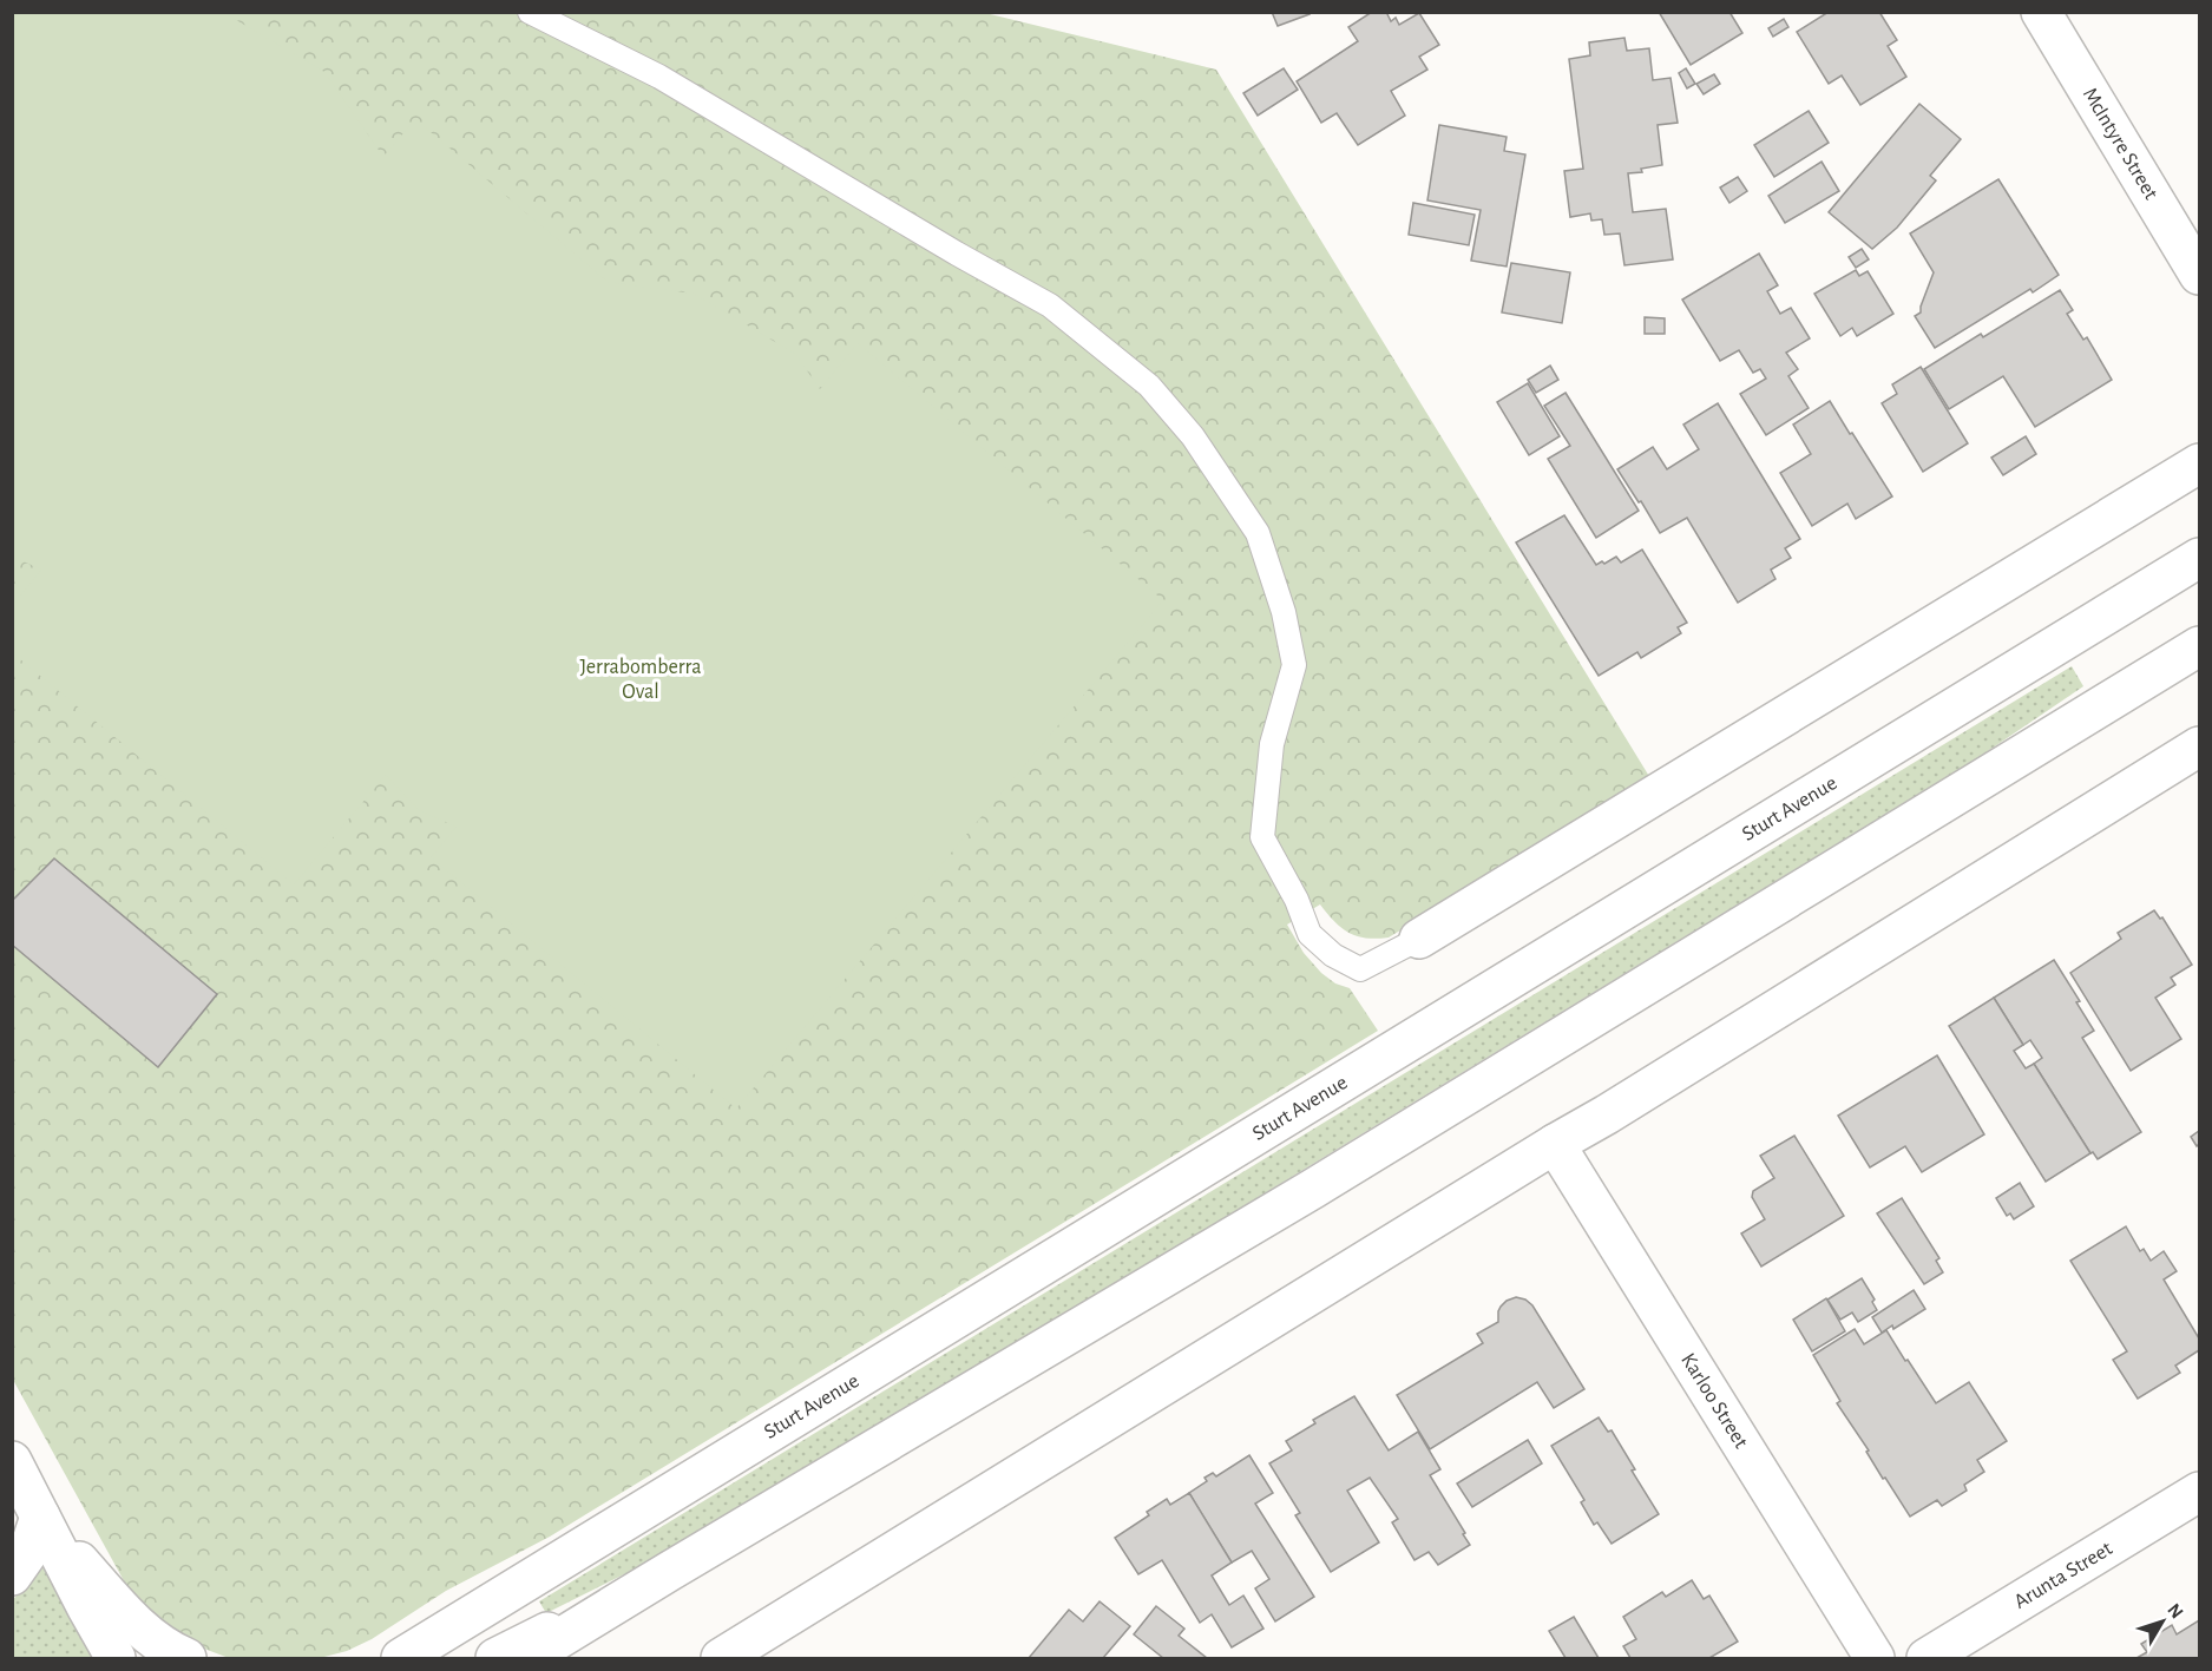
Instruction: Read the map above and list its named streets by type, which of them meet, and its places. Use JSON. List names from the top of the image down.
{
  "streets": {
    "main road": [
      "McIntyre Street",
      "Sturt Avenue",
      "Karloo Street",
      "Arunta Street"
    ]
  },
  "parks": ["Jerrabomberra Oval"],
  "north": "top right"
}
